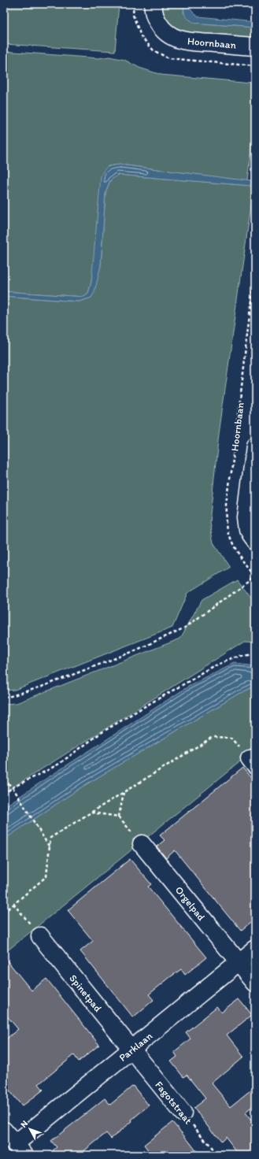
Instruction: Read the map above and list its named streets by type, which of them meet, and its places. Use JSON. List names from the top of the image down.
{
  "streets": {
    "street": [
      "Hoornbaan",
      "Orgelpad",
      "Spinetpad",
      "Parklaan",
      "Fagotstraat"
    ]
  },
  "crossings": [
    ["Orgelpad", "Parklaan"],
    ["Spinetpad", "Parklaan"],
    ["Spinetpad", "Fagotstraat"],
    ["Parklaan", "Fagotstraat"]
  ],
  "north": "top left"
}
